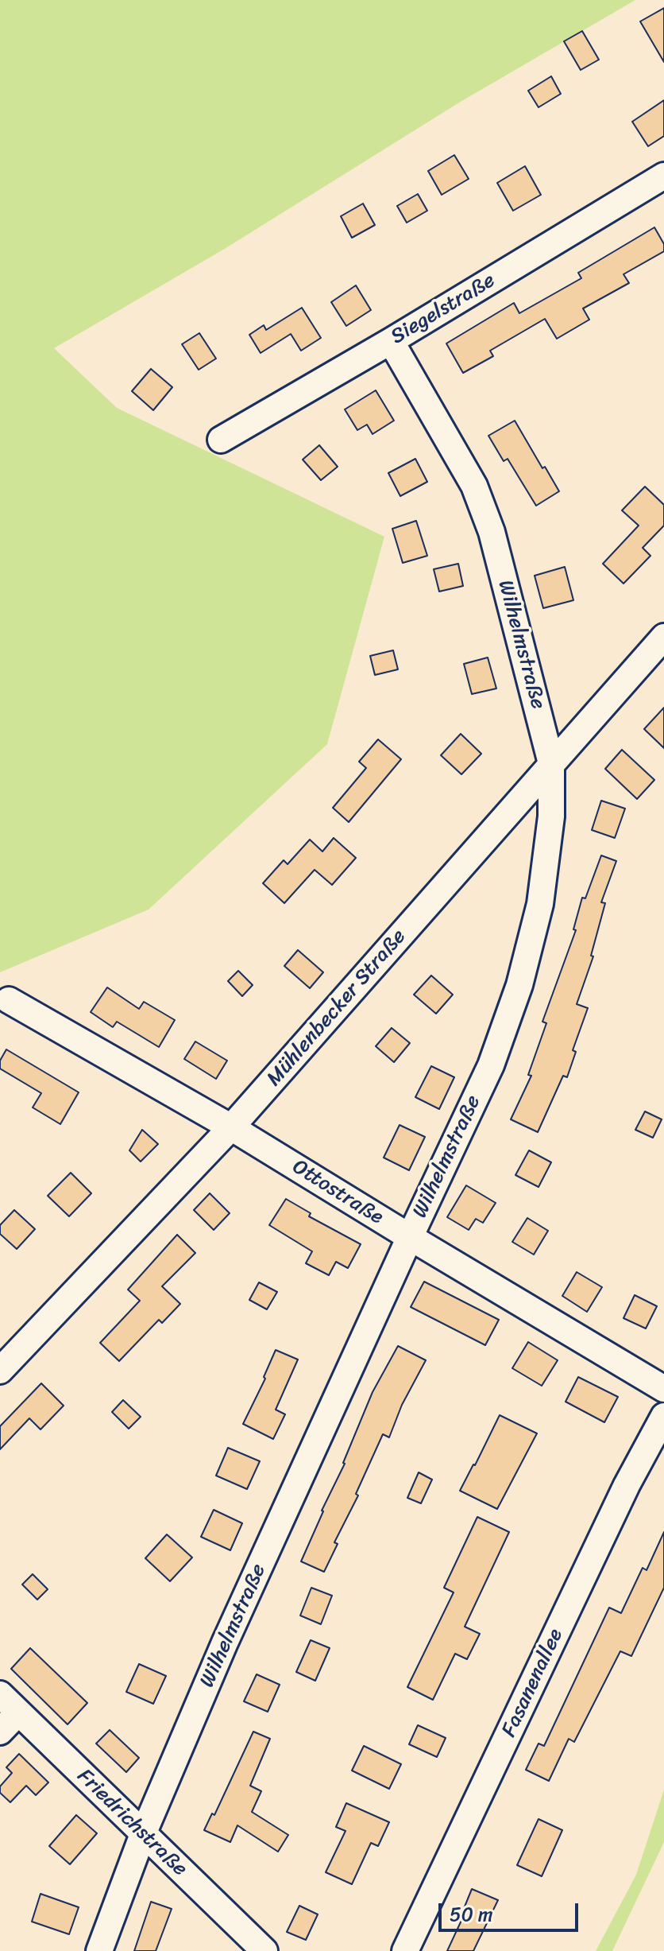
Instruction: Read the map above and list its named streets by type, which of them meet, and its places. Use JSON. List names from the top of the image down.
{
  "streets": {
    "street": [
      "Siegelstraße",
      "Wilhelmstraße",
      "Mühlenbecker Straße",
      "Ottostraße",
      "Fasanenallee",
      "Friedrichstraße"
    ]
  },
  "crossings": [
    ["Siegelstraße", "Wilhelmstraße"],
    ["Wilhelmstraße", "Mühlenbecker Straße"],
    ["Wilhelmstraße", "Ottostraße"],
    ["Wilhelmstraße", "Friedrichstraße"],
    ["Mühlenbecker Straße", "Ottostraße"]
  ],
  "scale_bar": "50 m"
}
